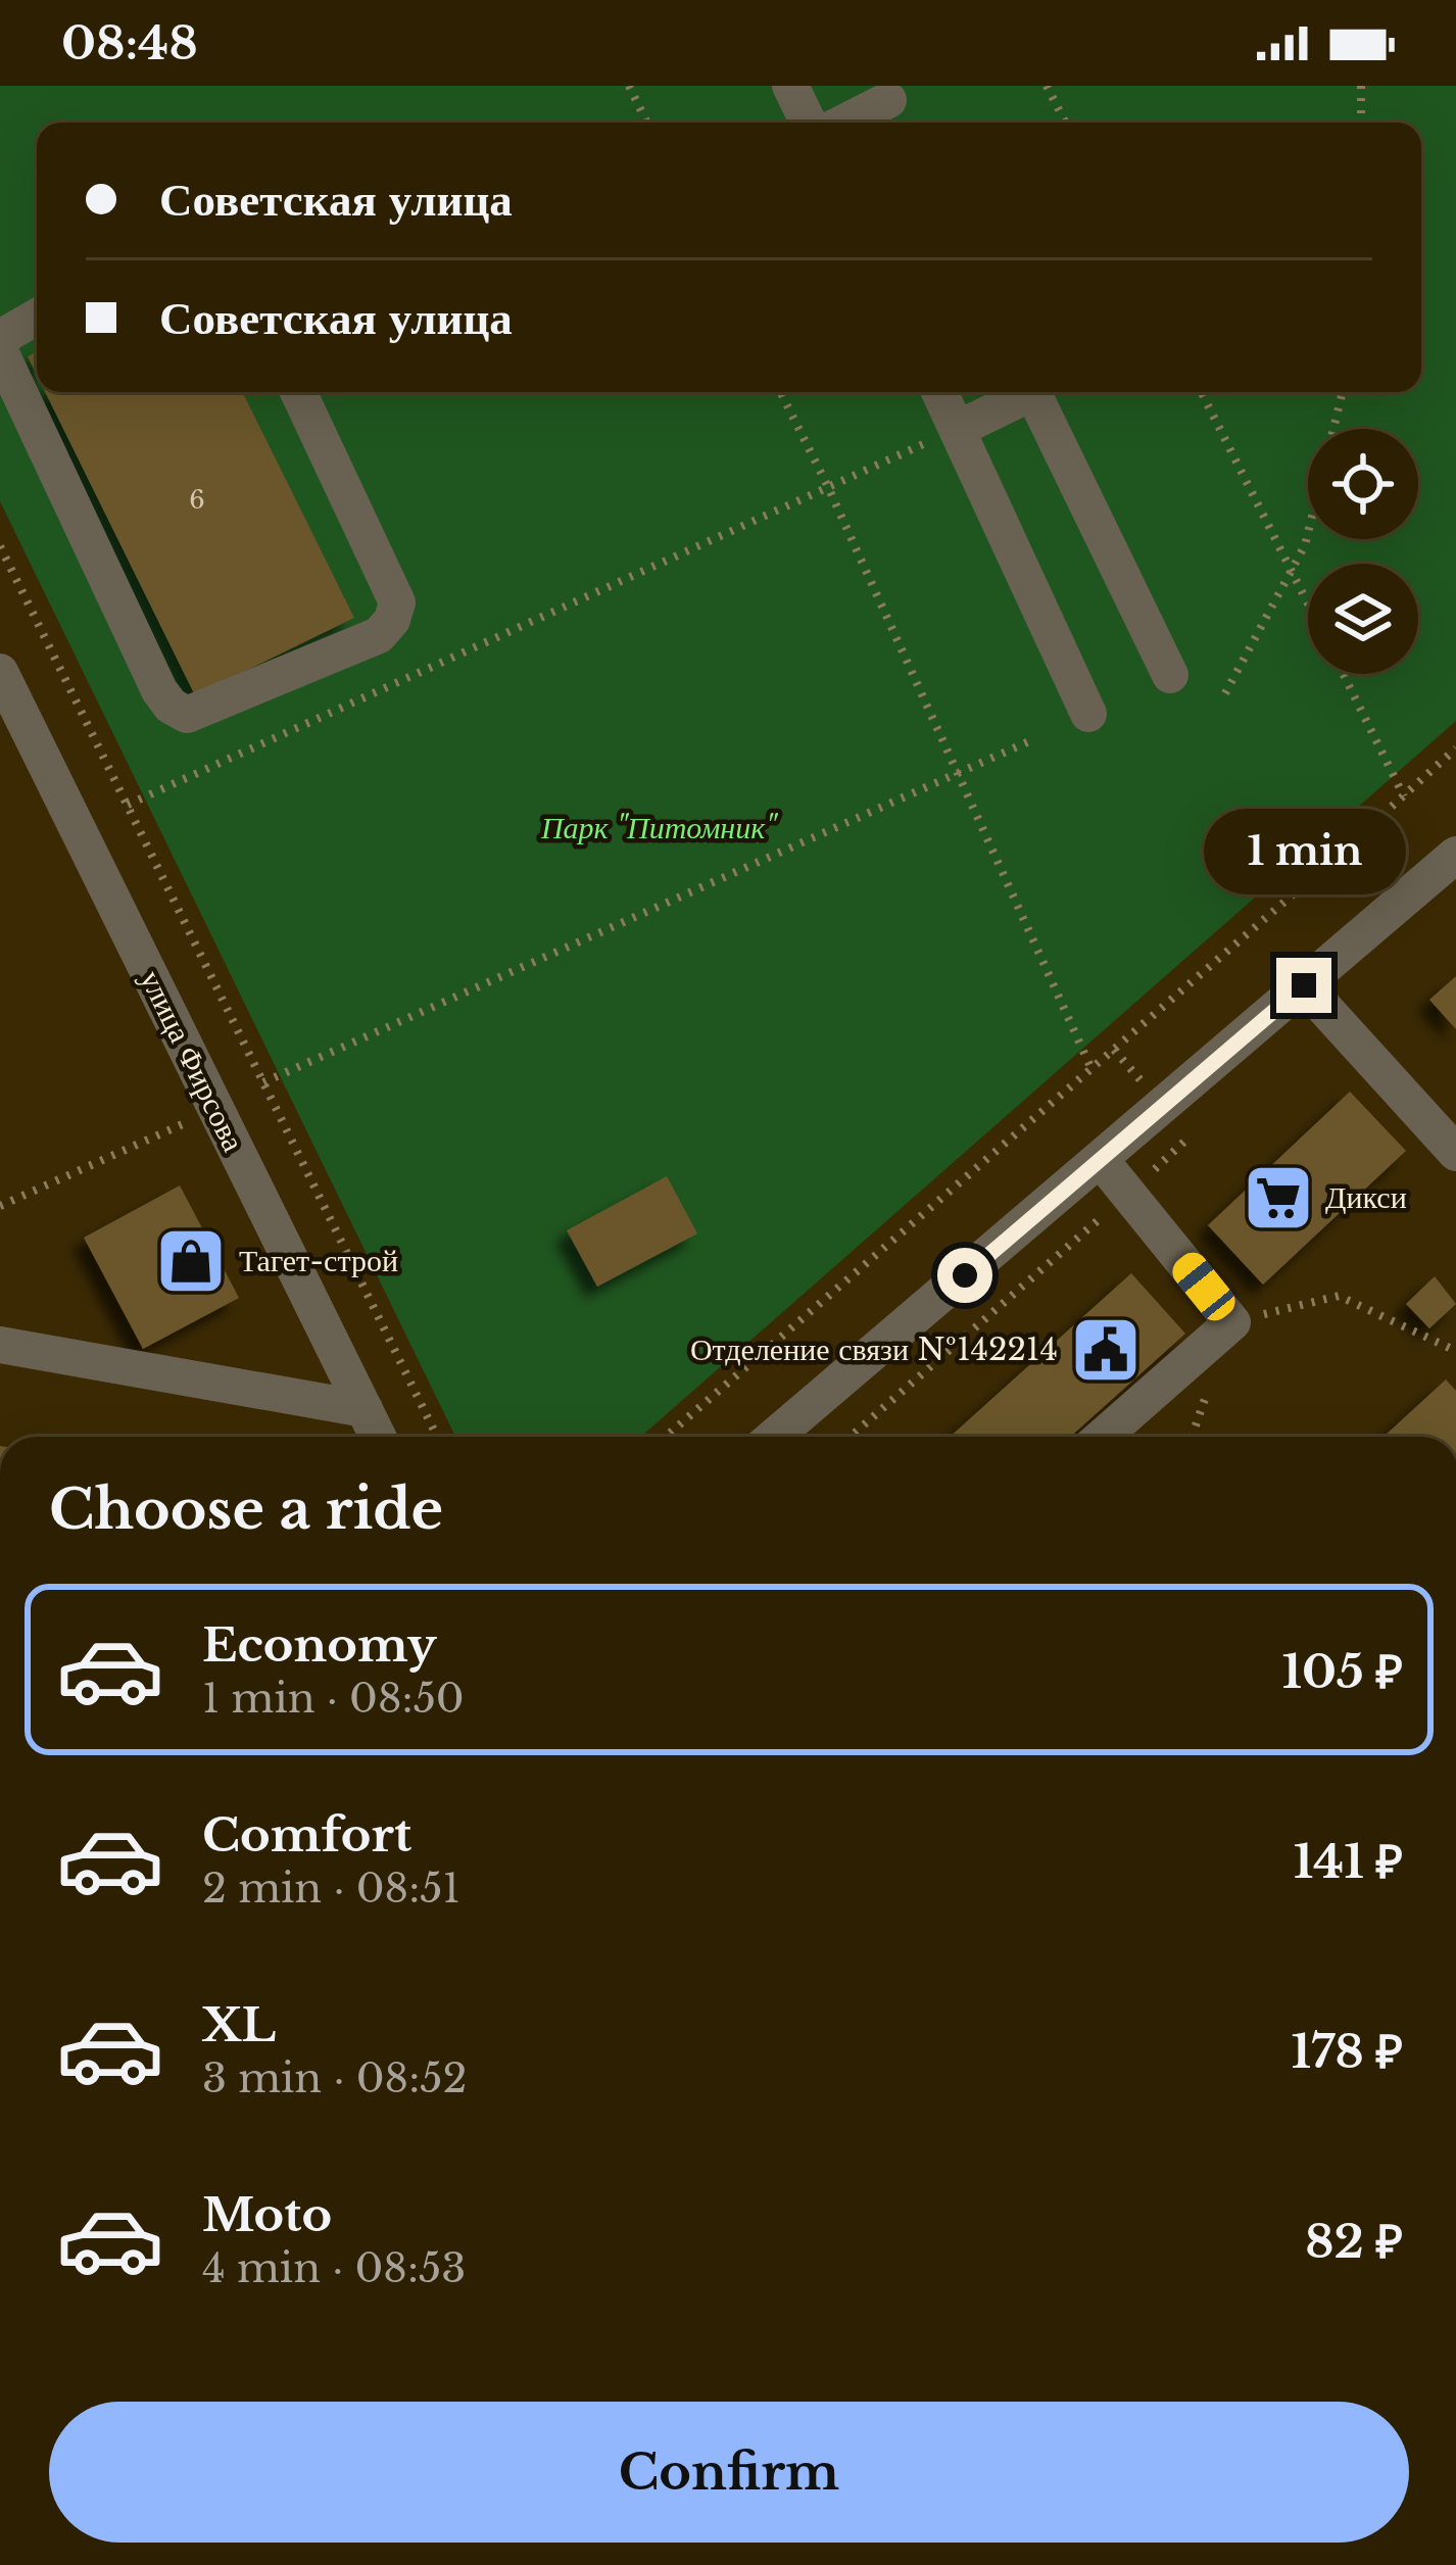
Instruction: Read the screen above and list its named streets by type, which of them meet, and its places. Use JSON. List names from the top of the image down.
{
  "streets": {
    "street": ["улица Фирсова"]
  },
  "parks": ["Парк \"Питомник\""],
  "places": {
    "supermarket": ["Дикси"],
    "shop": ["Тагет-строй"],
    "public building": ["Отделение связи №142214"]
  },
  "house_numbers": ["6"],
  "page": {
    "status": "08:48",
    "banner": ["Советская улица", "Советская улица"],
    "bubble": "1 min",
    "heading": "Choose a ride",
    "list": [
      {
        "name": "Economy",
        "note": "1 min · 08:50",
        "value": "105 ₽"
      },
      {
        "name": "Comfort",
        "note": "2 min · 08:51",
        "value": "141 ₽"
      },
      {
        "name": "XL",
        "note": "3 min · 08:52",
        "value": "178 ₽"
      },
      {
        "name": "Moto",
        "note": "4 min · 08:53",
        "value": "82 ₽"
      }
    ],
    "buttons": "Confirm"
  }
}
